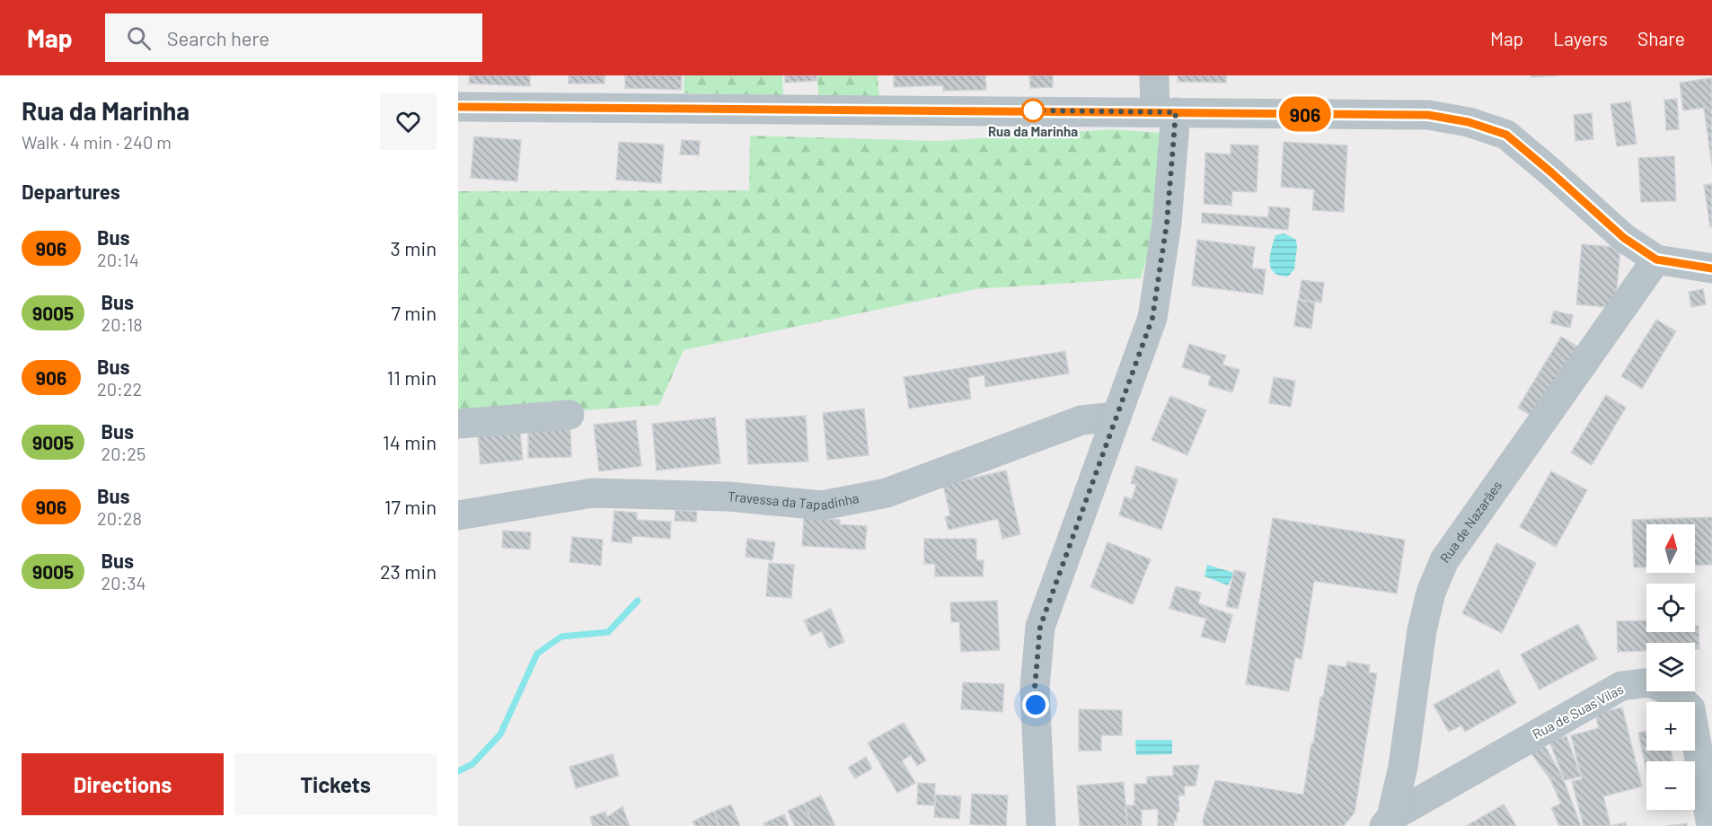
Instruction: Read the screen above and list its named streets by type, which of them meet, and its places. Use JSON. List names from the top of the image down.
{
  "streets": {
    "street": ["Travessa da Tapadinha", "Rua de Nazarães", "Rua de Suas Vílas"]
  },
  "crossings": [
    ["Rua de Nazarães", "Rua de Suas Vílas"]
  ],
  "places": ["Rua da Marinha"],
  "lines": ["bus line 906"],
  "north": "top",
  "page": {
    "header": "Map",
    "search": "Search here",
    "nav": ["Map", "Layers", "Share"],
    "heading": [
      ["Rua da Marinha", "Walk · 4 min · 240 m"],
      "Departures"
    ],
    "on_map": "906",
    "list": [
      {
        "mark": "906",
        "name": "Bus",
        "note": "20:14",
        "value": "3 min"
      },
      {
        "mark": "9005",
        "name": "Bus",
        "note": "20:18",
        "value": "7 min"
      },
      {
        "mark": "906",
        "name": "Bus",
        "note": "20:22",
        "value": "11 min"
      },
      {
        "mark": "9005",
        "name": "Bus",
        "note": "20:25",
        "value": "14 min"
      },
      {
        "mark": "906",
        "name": "Bus",
        "note": "20:28",
        "value": "17 min"
      },
      {
        "mark": "9005",
        "name": "Bus",
        "note": "20:34",
        "value": "23 min"
      }
    ],
    "map_buttons": ["+", "−"],
    "buttons": ["Directions", "Tickets"]
  }
}
